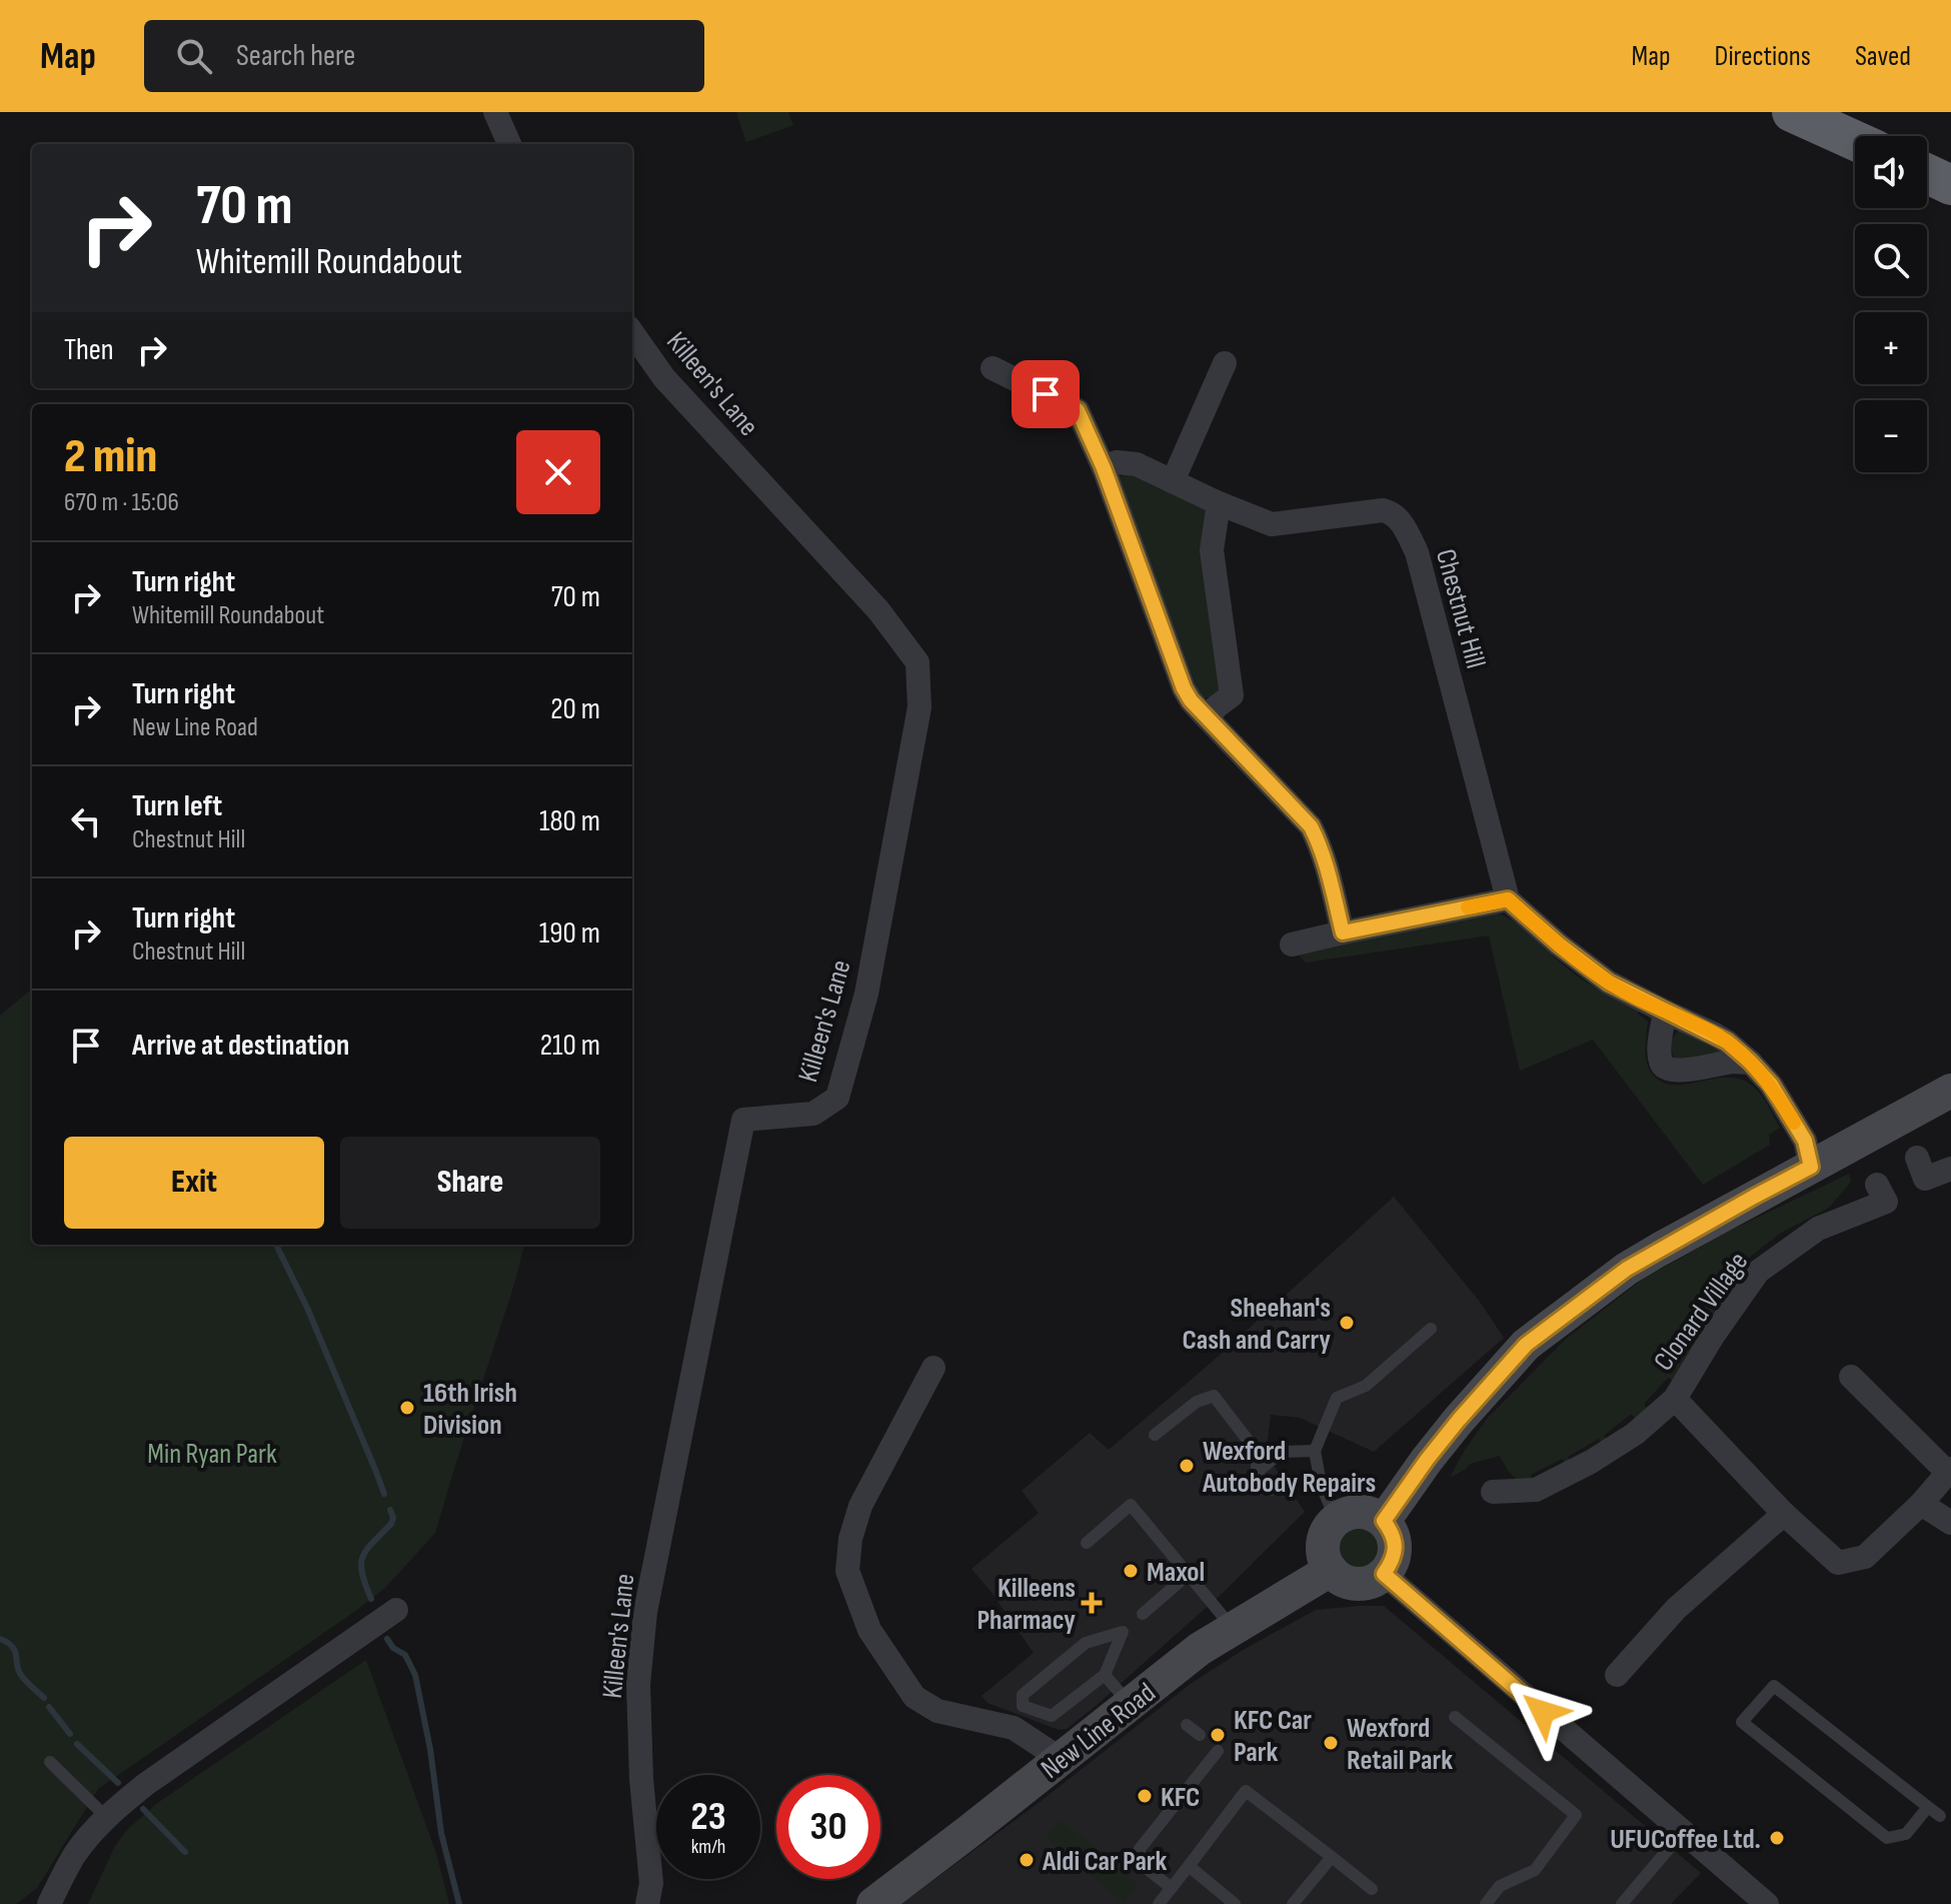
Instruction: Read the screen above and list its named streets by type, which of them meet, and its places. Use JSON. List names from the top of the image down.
{
  "streets": {
    "main road": ["New Line Road"],
    "street": ["Killeen's Lane", "Chestnut Hill", "Clonard Village"]
  },
  "parks": ["Min Ryan Park"],
  "places": {
    "other": [
      "Sheehan's Cash and Carry",
      "16th Irish Division",
      "Wexford Autobody Repairs",
      "Maxol",
      "KFC Car Park",
      "Wexford Retail Park",
      "KFC",
      "UFUCoffee Ltd.",
      "Aldi Car Park"
    ],
    "health": ["Killeens Pharmacy"]
  },
  "page": {
    "header": "Map",
    "search": "Search here",
    "nav": ["Map", "Directions", "Saved"],
    "map_buttons": ["+", "−"],
    "turn": ["70 m", "Whitemill Roundabout"],
    "then": "Then",
    "heading": ["2 min", "670 m · 15:06"],
    "list": [
      {
        "name": "Turn right",
        "note": "Whitemill Roundabout",
        "value": "70 m"
      },
      {
        "name": "Turn right",
        "note": "New Line Road",
        "value": "20 m"
      },
      {
        "name": "Turn left",
        "note": "Chestnut Hill",
        "value": "180 m"
      },
      {
        "name": "Turn right",
        "note": "Chestnut Hill",
        "value": "190 m"
      },
      {
        "name": "Arrive at destination",
        "value": "210 m"
      }
    ],
    "buttons": ["Exit", "Share"],
    "speed": "23 km/h",
    "limit": "30"
  }
}
